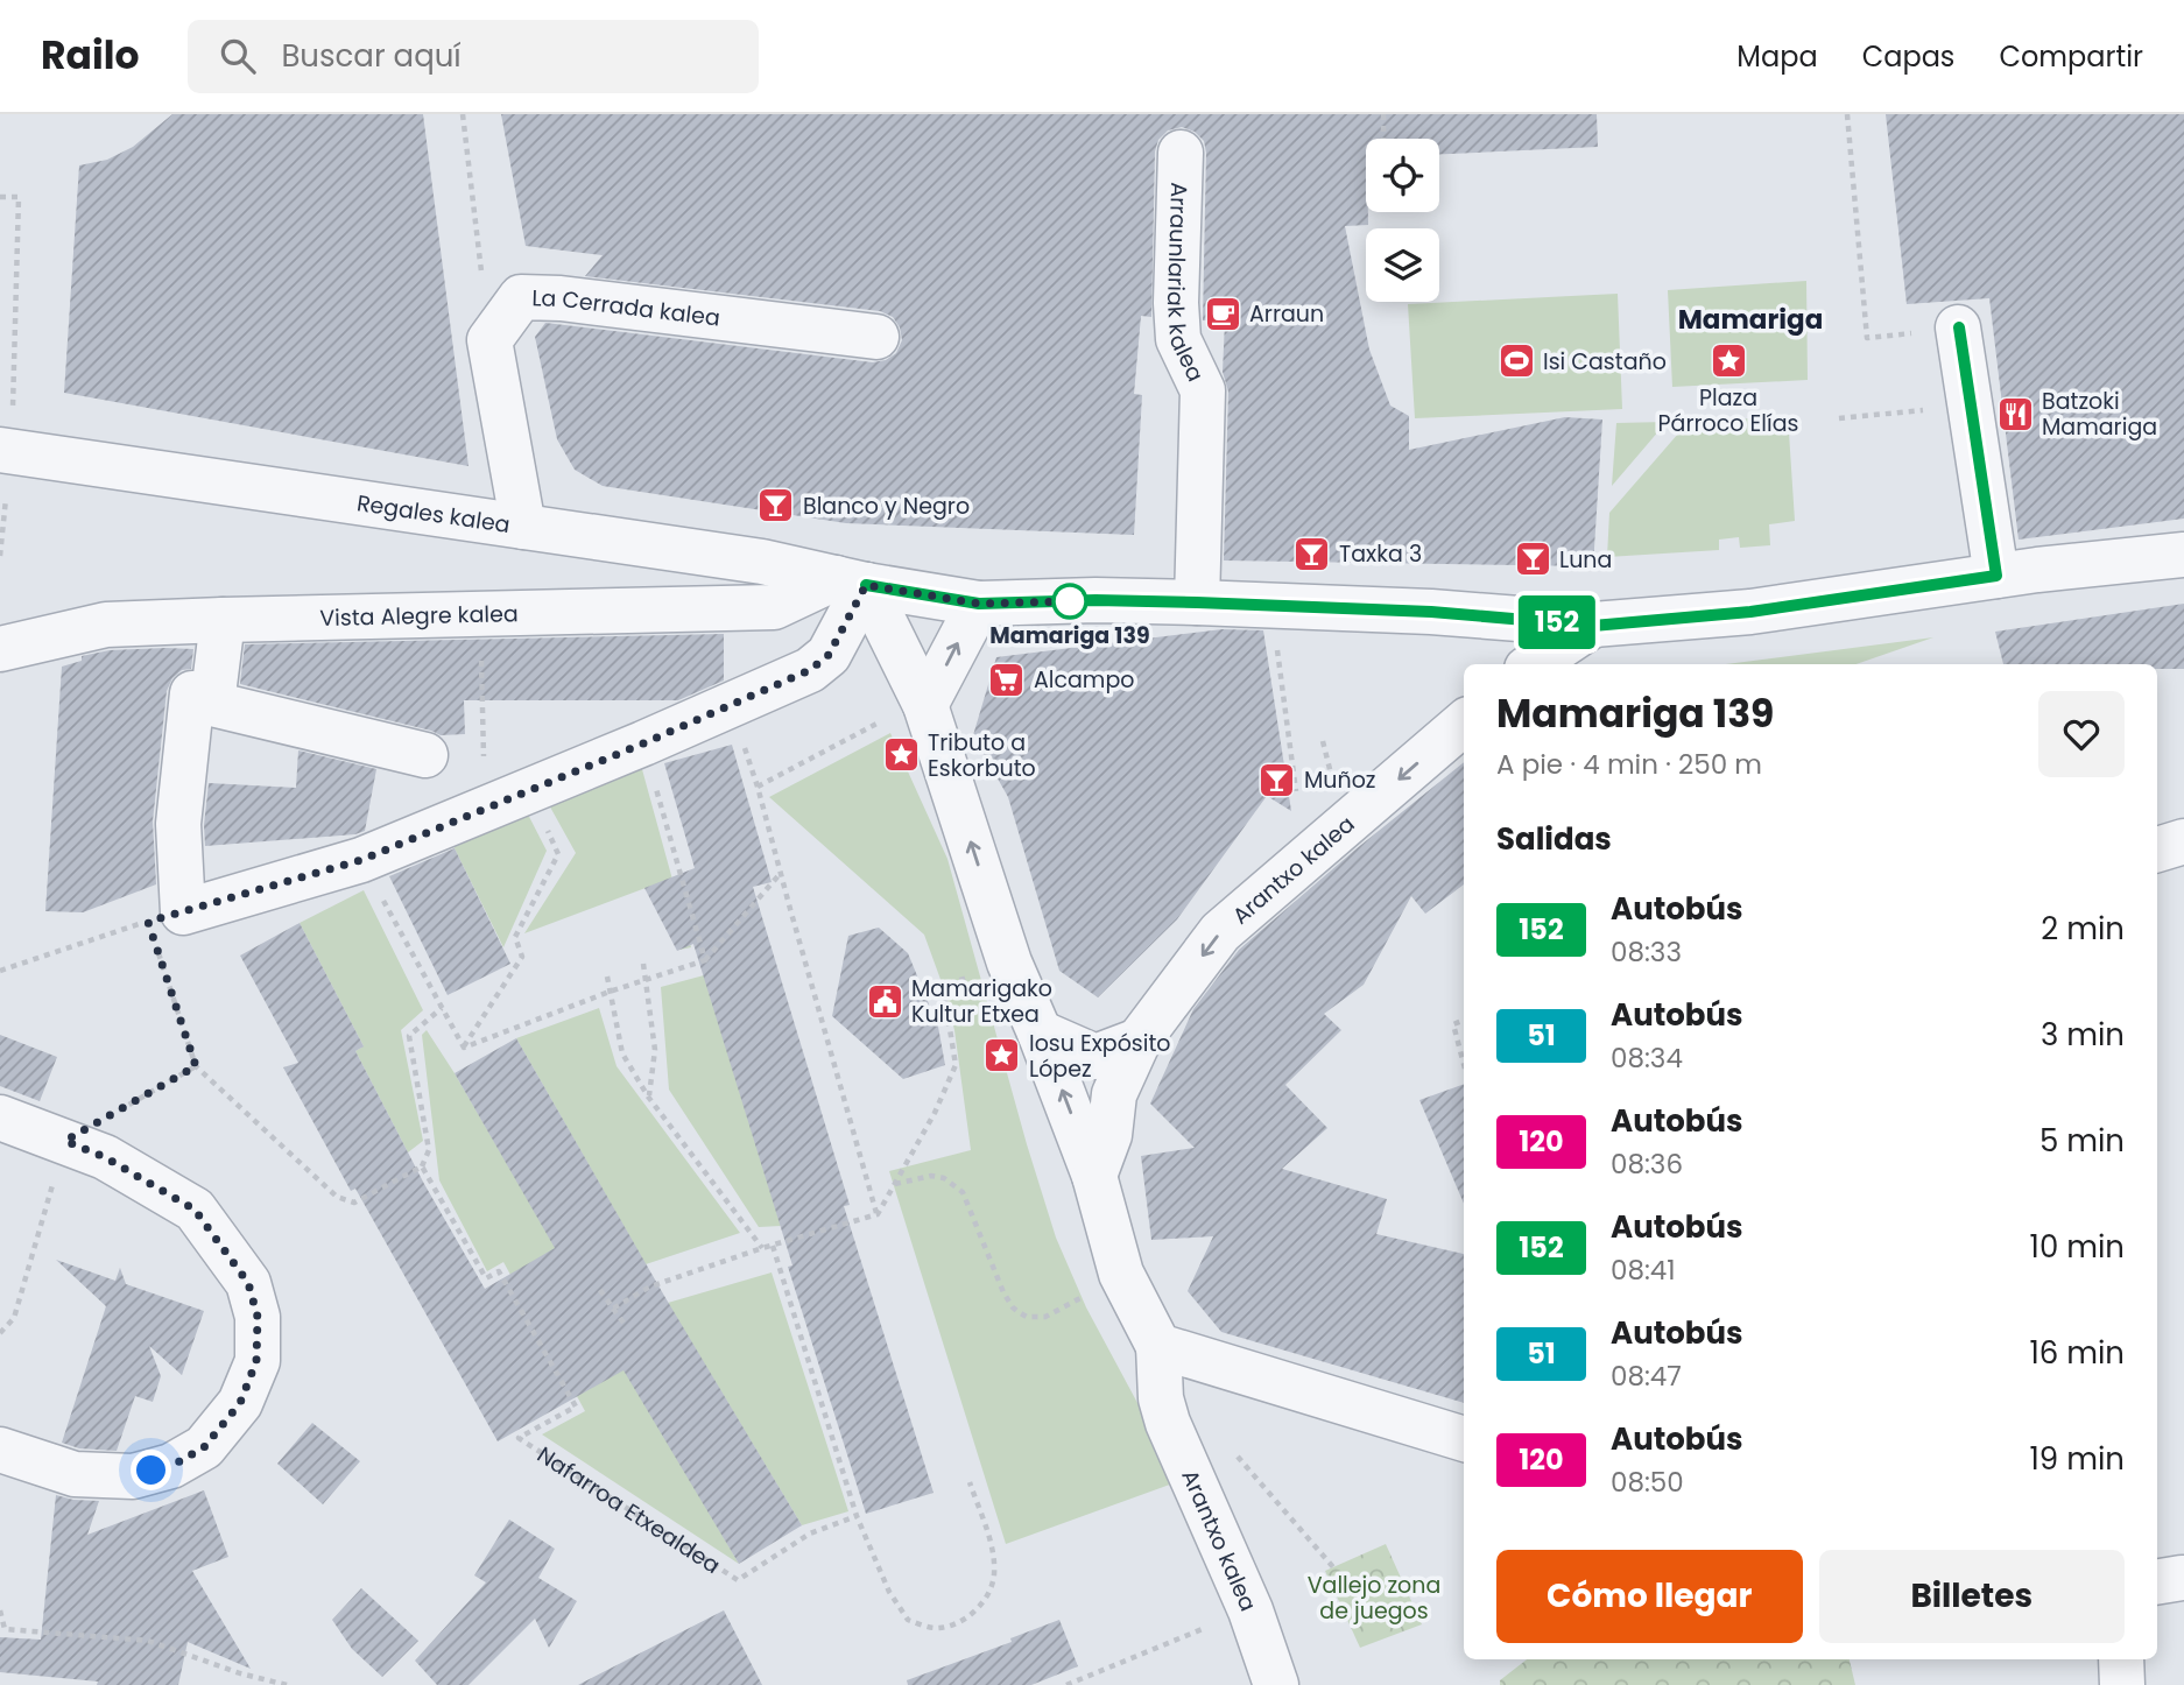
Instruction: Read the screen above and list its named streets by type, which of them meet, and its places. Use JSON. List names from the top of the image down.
{
  "streets": {
    "street": [
      "Arraunlariak kalea",
      "La Cerrada kalea",
      "Regales kalea",
      "Vista Alegre kalea",
      "Arantxo kalea"
    ],
    "path": ["Nafarroa Etxealdea"]
  },
  "crossings": [
    ["Arraunlariak kalea", "Regales kalea"],
    ["Regales kalea", "Vista Alegre kalea"],
    ["Regales kalea", "Arantxo kalea"],
    ["Vista Alegre kalea", "Arantxo kalea"]
  ],
  "districts": ["Mamariga"],
  "parks": ["Vallejo zona de juegos"],
  "places": {
    "cafe": ["Arraun"],
    "sports": ["Isi Castaño"],
    "place": ["Plaza Párroco Elías", "Tributo a Eskorbuto", "Iosu Expósito López"],
    "restaurant": ["Batzoki Mamariga"],
    "bar": [
      "Blanco y Negro",
      "Taxka 3",
      "Luna",
      "Muñoz"
    ],
    "other": ["Mamariga 139"],
    "supermarket": ["Alcampo"],
    "public building": ["Mamarigako Kultur Etxea"]
  },
  "lines": ["bus line 152"],
  "page": {
    "header": "Railo",
    "search": "Buscar aquí",
    "nav": ["Mapa", "Capas", "Compartir"],
    "on_map": "152",
    "heading": [
      ["Mamariga 139", "A pie · 4 min · 250 m"],
      "Salidas"
    ],
    "list": [
      {
        "mark": "152",
        "name": "Autobús",
        "note": "08:33",
        "value": "2 min"
      },
      {
        "mark": "51",
        "name": "Autobús",
        "note": "08:34",
        "value": "3 min"
      },
      {
        "mark": "120",
        "name": "Autobús",
        "note": "08:36",
        "value": "5 min"
      },
      {
        "mark": "152",
        "name": "Autobús",
        "note": "08:41",
        "value": "10 min"
      },
      {
        "mark": "51",
        "name": "Autobús",
        "note": "08:47",
        "value": "16 min"
      },
      {
        "mark": "120",
        "name": "Autobús",
        "note": "08:50",
        "value": "19 min"
      }
    ],
    "buttons": ["Cómo llegar", "Billetes"]
  }
}
